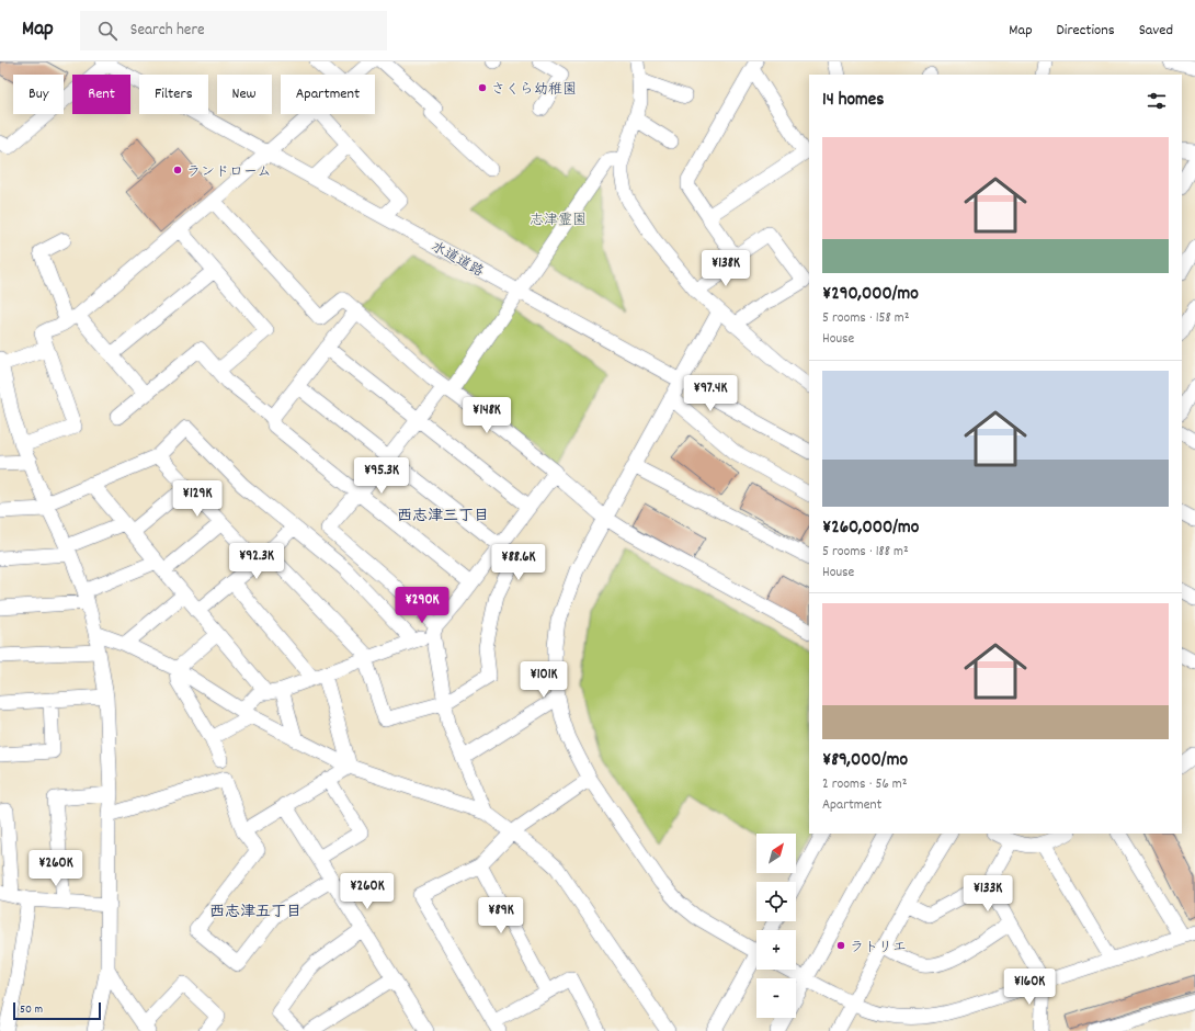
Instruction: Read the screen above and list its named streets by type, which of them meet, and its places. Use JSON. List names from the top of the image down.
{
  "streets": {
    "street": ["水道道路"]
  },
  "districts": ["西志津三丁目", "西志津五丁目"],
  "parks": ["志津霊園"],
  "places": ["さくら幼稚園", "ランドローム", "ラトリエ"],
  "scale_bar": "50 m",
  "north": "top right",
  "page": {
    "header": "Map",
    "search": "Search here",
    "nav": ["Map", "Directions", "Saved"],
    "chip": [
      "Buy",
      "Rent",
      "Filters",
      "New",
      "Apartment"
    ],
    "heading": "14 homes",
    "list": [
      {
        "name": "¥290,000/mo",
        "note": "5 rooms · 158 m² · House"
      },
      {
        "name": "¥260,000/mo",
        "note": "5 rooms · 188 m² · House"
      },
      {
        "name": "¥89,000/mo",
        "note": "2 rooms · 56 m² · Apartment"
      }
    ],
    "price": [
      "¥138K",
      "¥97.4K",
      "¥148K",
      "¥95.3K",
      "¥129K",
      "¥92.3K",
      "¥88.6K",
      "¥290K",
      "¥101K",
      "¥260K",
      "¥260K",
      "¥133K",
      "¥89K",
      "¥160K"
    ],
    "map_buttons": ["+", "−"],
    "scale": "50 m"
  }
}
